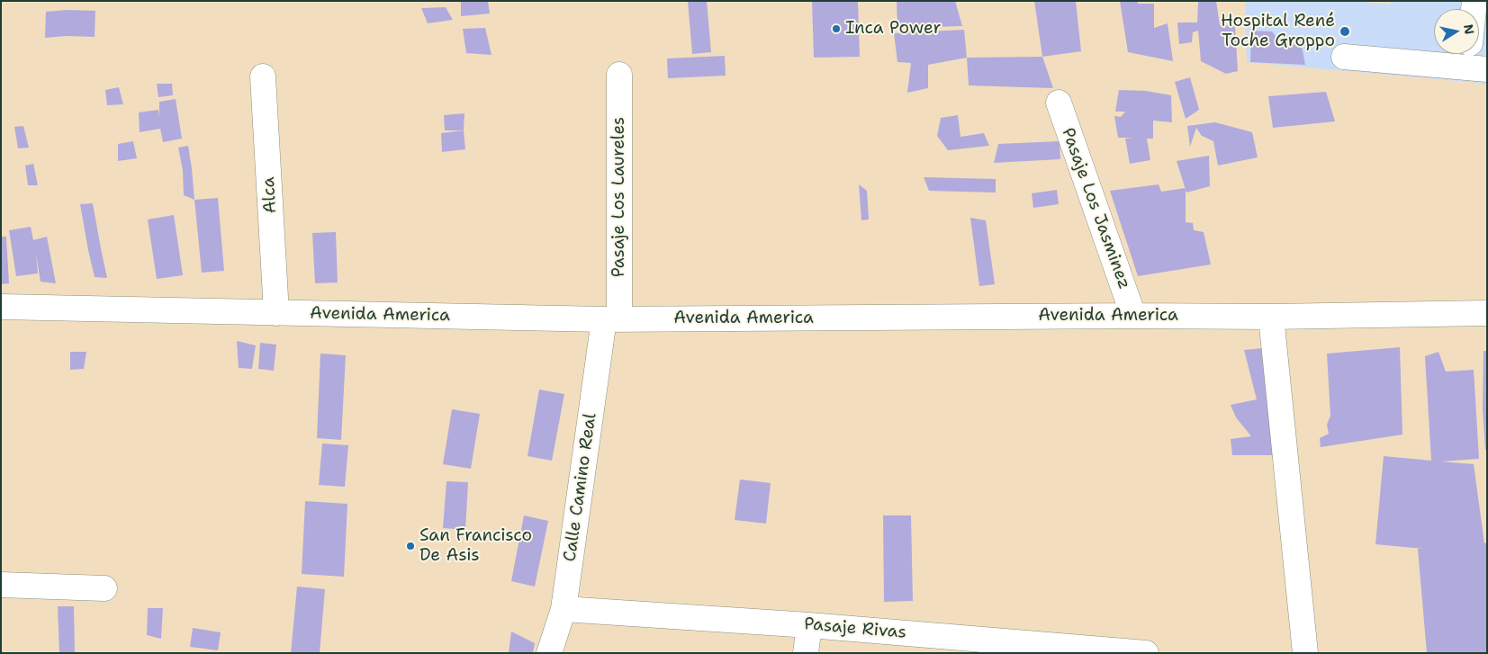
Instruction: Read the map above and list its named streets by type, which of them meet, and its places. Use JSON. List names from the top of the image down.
{
  "streets": {
    "street": [
      "Alca",
      "Pasaje Los Laureles",
      "Pasaje Los Jasminez",
      "Avenida America",
      "Calle Camino Real",
      "Pasaje Rivas"
    ]
  },
  "crossings": [
    ["Alca", "Avenida America"],
    ["Pasaje Los Laureles", "Avenida America"],
    ["Pasaje Los Laureles", "Calle Camino Real"],
    ["Pasaje Los Jasminez", "Avenida America"],
    ["Avenida America", "Calle Camino Real"],
    ["Calle Camino Real", "Pasaje Rivas"]
  ],
  "places": ["Inca Power", "Hospital René Toche Groppo", "San Francisco De Asis"],
  "north": "right"
}
